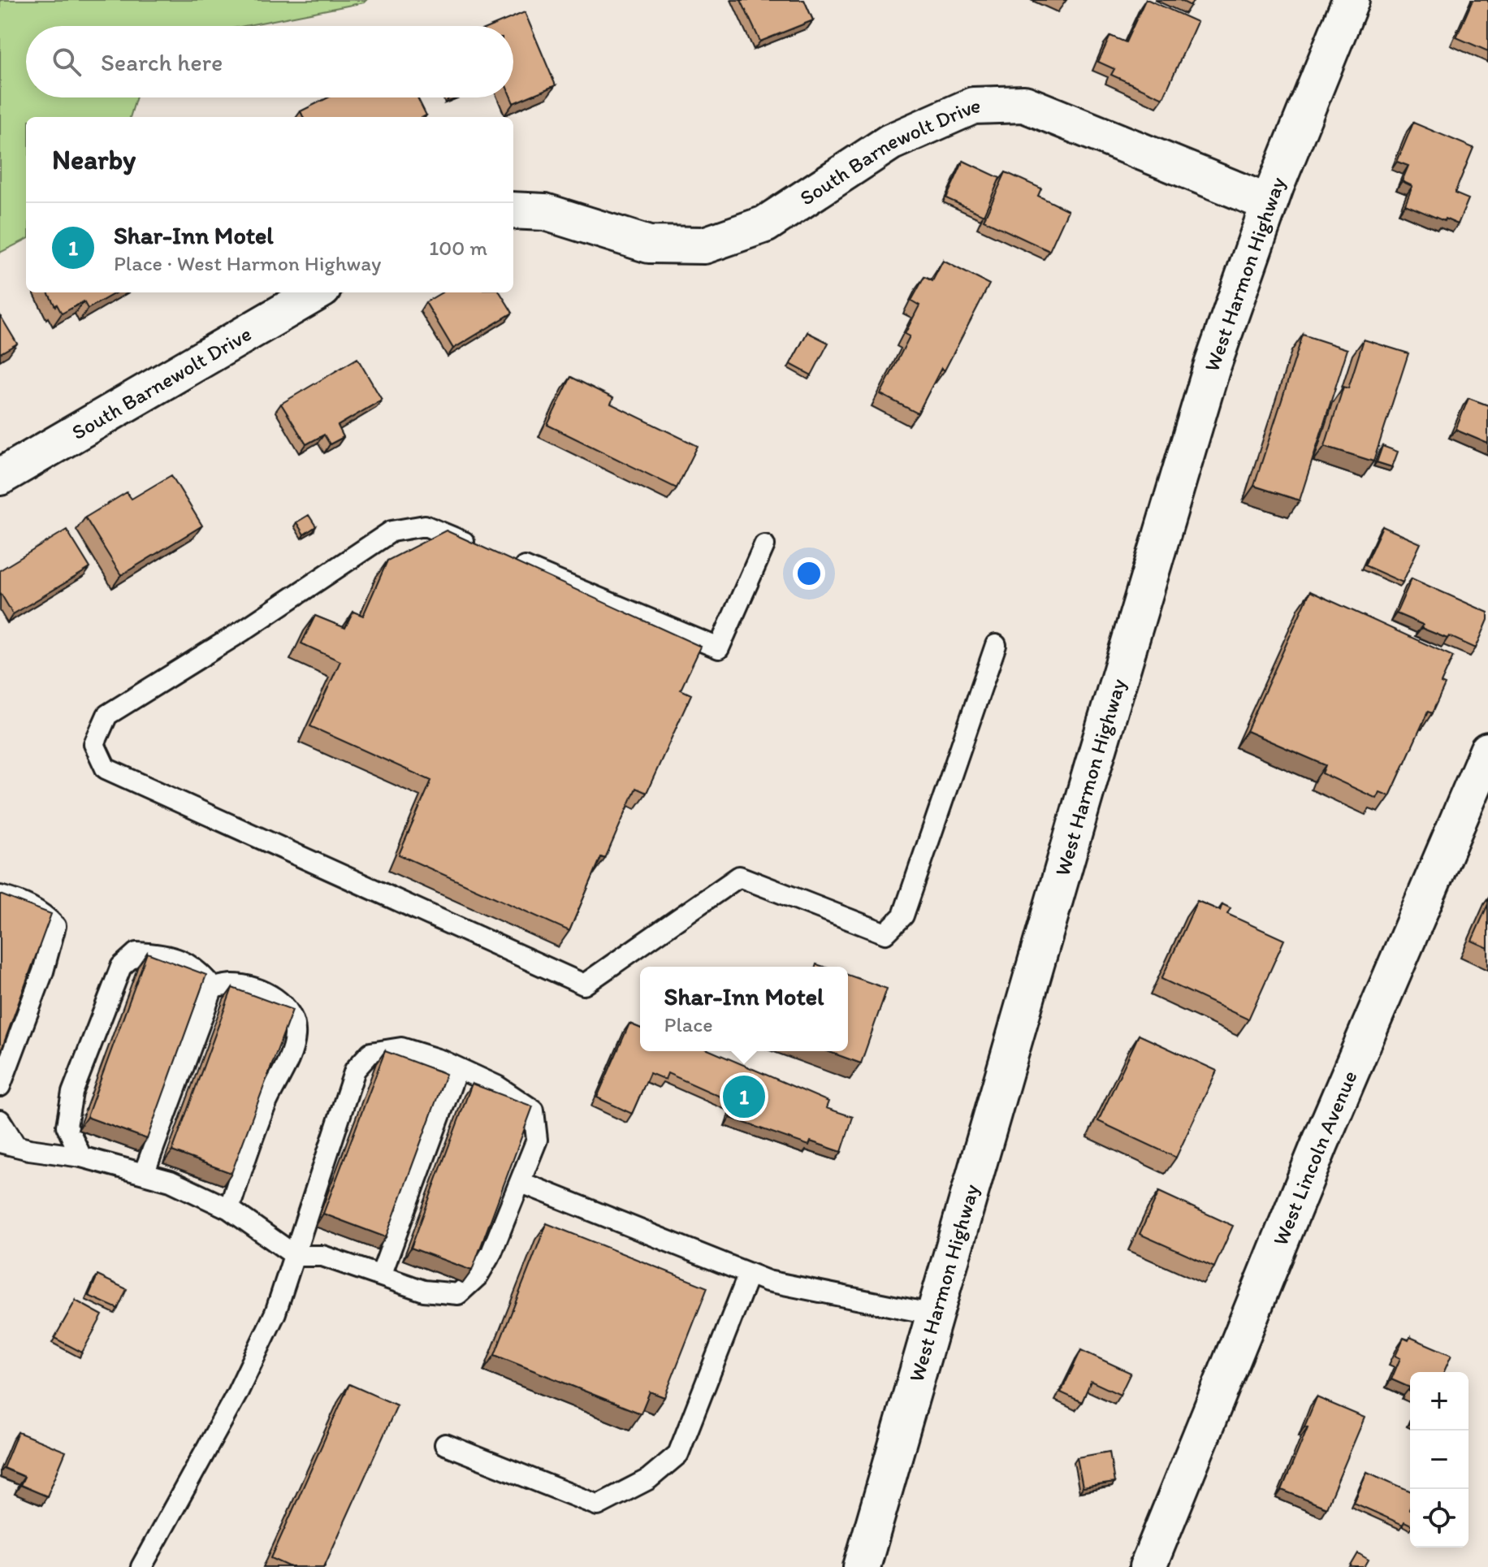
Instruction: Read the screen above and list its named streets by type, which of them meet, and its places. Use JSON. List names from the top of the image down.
{
  "streets": {
    "street": ["South Barnewolt Drive", "West Harmon Highway", "West Lincoln Avenue"]
  },
  "crossings": [
    ["South Barnewolt Drive", "West Harmon Highway"]
  ],
  "page": {
    "search": "Search here",
    "heading": "Nearby",
    "list": [
      {
        "mark": "1",
        "name": "Shar-Inn Motel",
        "note": "Place · West Harmon Highway",
        "value": "100 m"
      }
    ],
    "popup": ["Shar-Inn Motel", "Place"],
    "pins": "1",
    "map_buttons": ["+", "−"]
  }
}
